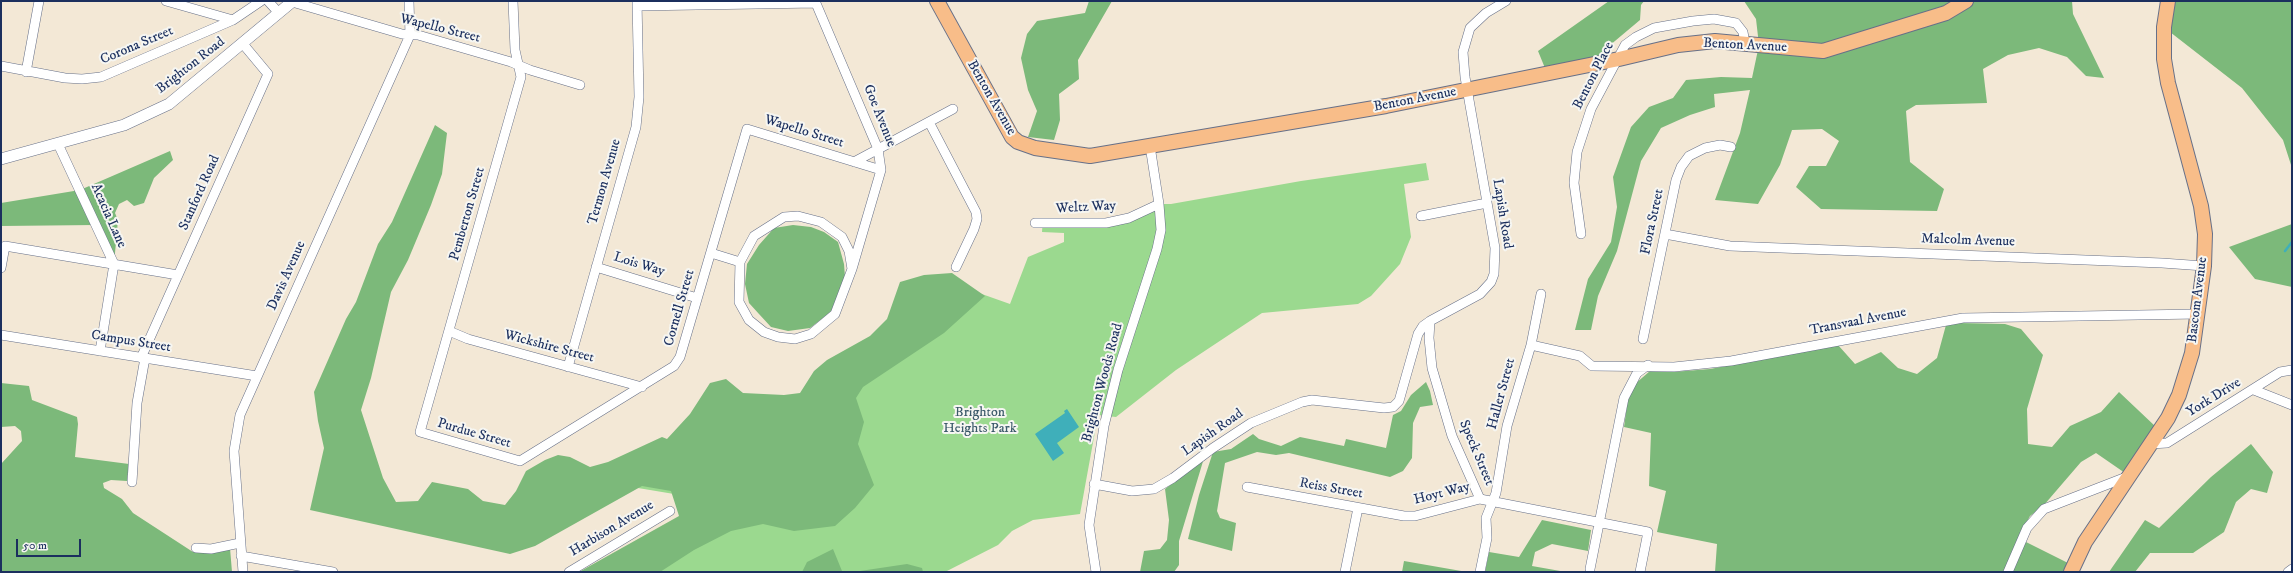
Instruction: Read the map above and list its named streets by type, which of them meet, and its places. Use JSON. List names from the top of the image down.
{
  "streets": {
    "main road": ["Benton Avenue", "Bascom Avenue"],
    "street": [
      "Wapello Street",
      "Corona Street",
      "Brighton Road",
      "Benton Place",
      "Goe Avenue",
      "Termon Avenue",
      "Stanford Road",
      "Weltz Way",
      "Pemberton Street",
      "Lapish Road",
      "Acacia Lane",
      "Flora Street",
      "Malcolm Avenue",
      "Lois Way",
      "Davis Avenue",
      "Cornell Street",
      "Transvaal Avenue",
      "Campus Street",
      "Wickshire Street",
      "Brighton Woods Road",
      "Haller Street",
      "York Drive",
      "Purdue Street",
      "Speck Street",
      "Reiss Street",
      "Hoyt Way",
      "Harbison Avenue"
    ]
  },
  "crossings": [
    ["Wapello Street", "Brighton Road"],
    ["Wapello Street", "Goe Avenue"],
    ["Wapello Street", "Pemberton Street"],
    ["Wapello Street", "Davis Avenue"],
    ["Wapello Street", "Cornell Street"],
    ["Benton Avenue", "Benton Place"],
    ["Benton Avenue", "Lapish Road"],
    ["Benton Avenue", "Brighton Woods Road"],
    ["Brighton Road", "Stanford Road"],
    ["Brighton Road", "Acacia Lane"],
    ["Termon Avenue", "Lois Way"],
    ["Termon Avenue", "Wickshire Street"],
    ["Stanford Road", "Campus Street"],
    ["Weltz Way", "Brighton Woods Road"],
    ["Pemberton Street", "Wickshire Street"],
    ["Pemberton Street", "Purdue Street"],
    ["Lapish Road", "Brighton Woods Road"],
    ["Lapish Road", "Speck Street"],
    ["Acacia Lane", "Campus Street"],
    ["Flora Street", "Malcolm Avenue"],
    ["Malcolm Avenue", "Bascom Avenue"],
    ["Lois Way", "Cornell Street"],
    ["Davis Avenue", "Campus Street"],
    ["Bascom Avenue", "Transvaal Avenue"],
    ["Bascom Avenue", "York Drive"],
    ["Cornell Street", "Wickshire Street"],
    ["Cornell Street", "Purdue Street"],
    ["Transvaal Avenue", "Haller Street"],
    ["Haller Street", "Speck Street"],
    ["Speck Street", "Hoyt Way"],
    ["Reiss Street", "Hoyt Way"]
  ],
  "parks": ["Brighton Heights Park"],
  "scale_bar": "50 m"
}
